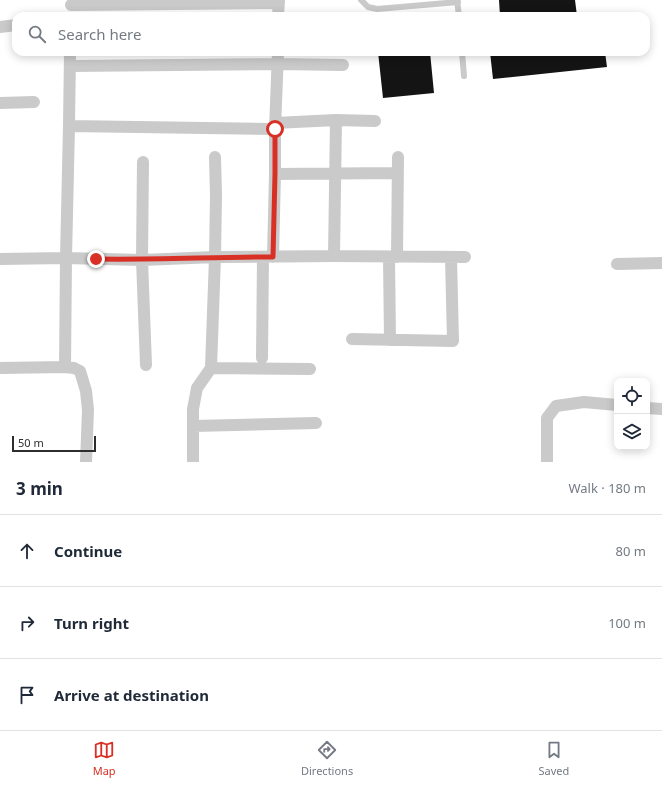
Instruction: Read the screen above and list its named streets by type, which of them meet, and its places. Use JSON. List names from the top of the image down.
{
  "scale_bar": "50 m",
  "page": {
    "search": "Search here",
    "scale": "50 m",
    "heading": ["3 min", "Walk · 180 m"],
    "list": [
      ["Continue", "80 m"],
      ["Turn right", "100 m"],
      "Arrive at destination"
    ],
    "nav": ["Map", "Directions", "Saved"]
  }
}
